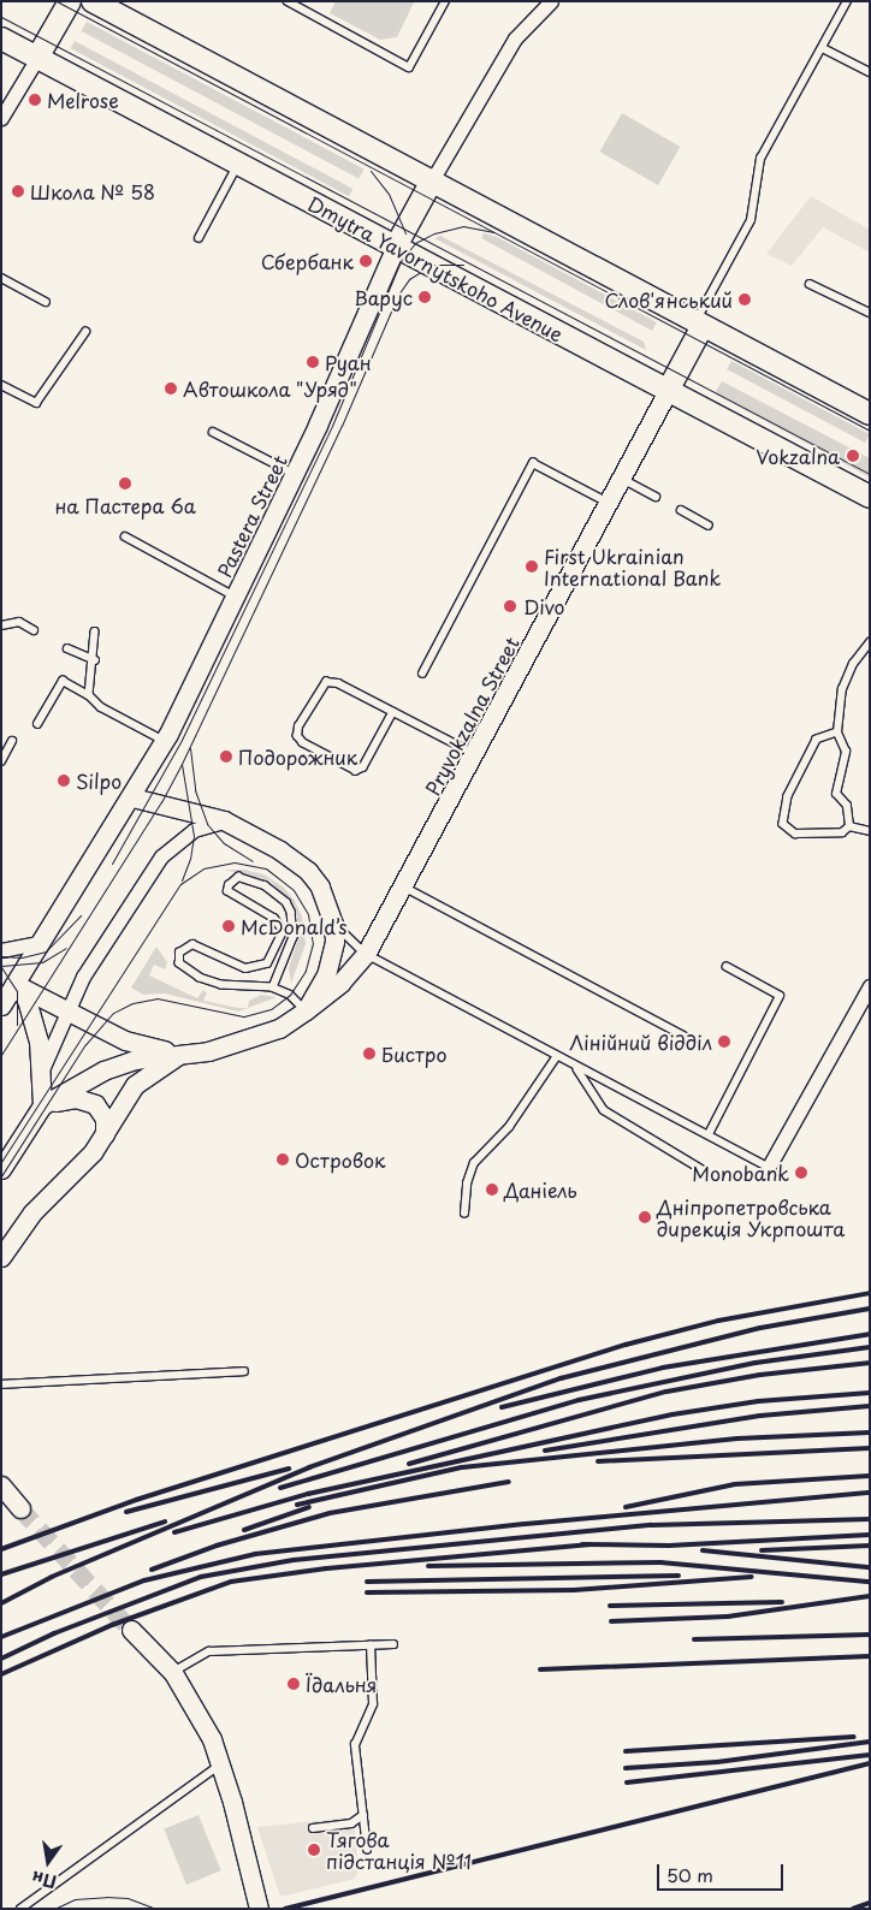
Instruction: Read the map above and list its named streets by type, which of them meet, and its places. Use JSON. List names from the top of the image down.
{
  "streets": {
    "main road": ["Dmytra Yavornytskoho Avenue", "Pastera Street", "Pryvokzalna Street"]
  },
  "crossings": [
    ["Dmytra Yavornytskoho Avenue", "Pastera Street"],
    ["Dmytra Yavornytskoho Avenue", "Pryvokzalna Street"]
  ],
  "places": [
    "Melrose",
    "Школа № 58",
    "Сбербанк",
    "Варус",
    "Слов'янський",
    "Руан",
    "Автошкола \"Уряд\"",
    "Vokzalna",
    "на Пастера 6а",
    "First Ukrainian International Bank",
    "Divo",
    "Подорожник",
    "Silpo",
    "McDonald’s",
    "Лінійний відділ",
    "Бистро",
    "Островок",
    "Monobank",
    "Даніель",
    "Дніпропетровська дирекція Укрпошта",
    "Їдальня",
    "Тягова пiдстанцiя №11"
  ],
  "scale_bar": "50 m",
  "north": "bottom"
}
